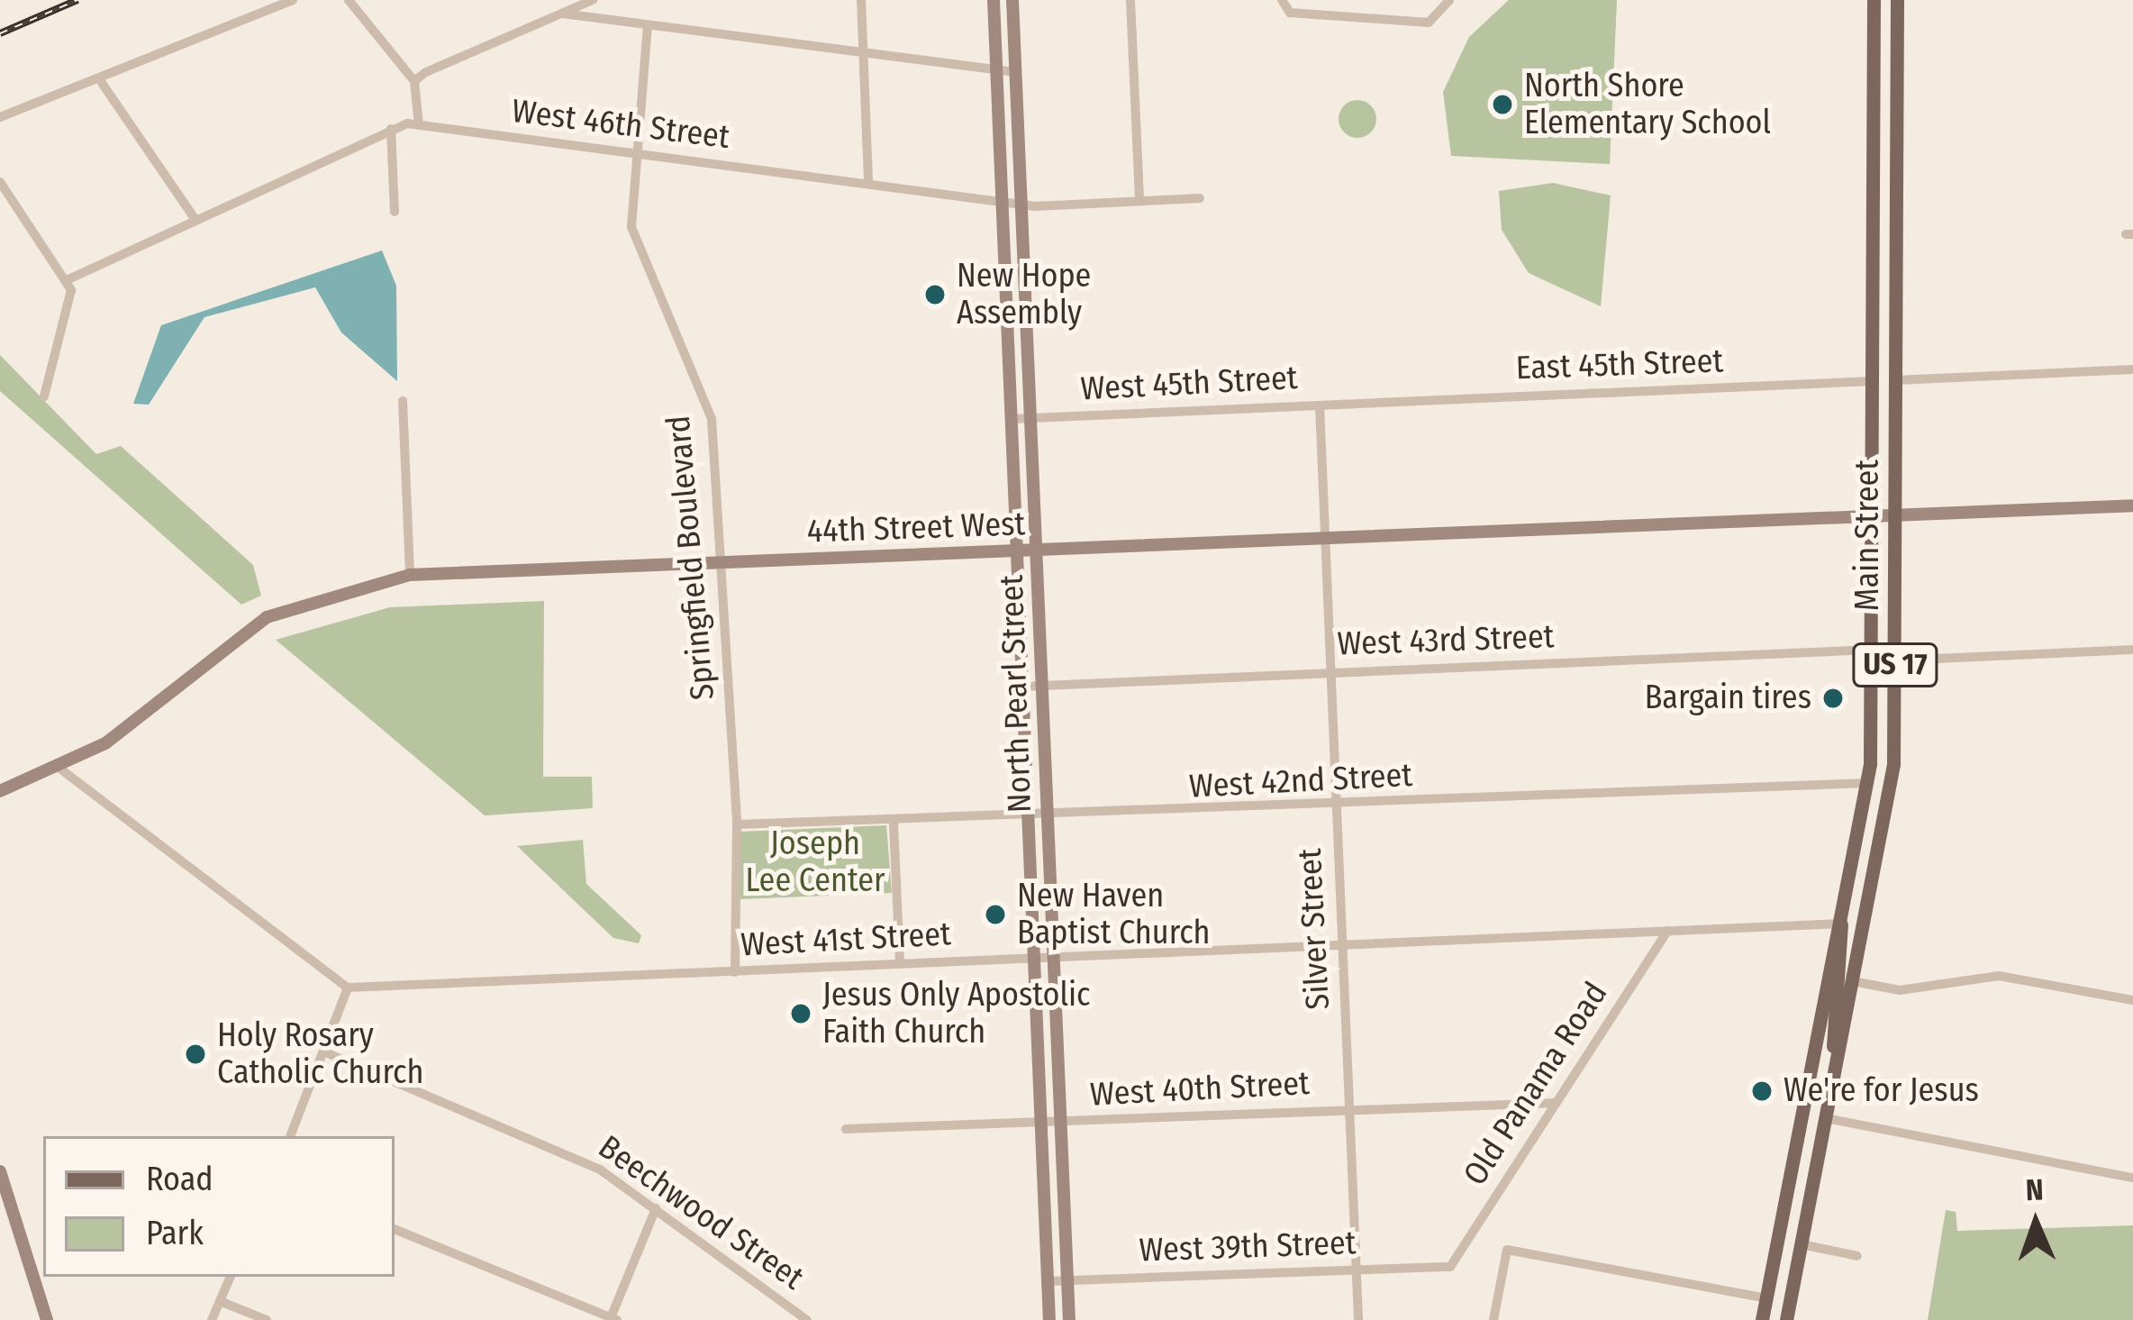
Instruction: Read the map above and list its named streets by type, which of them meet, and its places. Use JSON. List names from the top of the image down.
{
  "streets": {
    "main road": ["Main Street", "US 17"],
    "street": [
      "West 46th Street",
      "East 45th Street",
      "West 45th Street",
      "44th Street West",
      "Springfield Boulevard",
      "West 43rd Street",
      "North Pearl Street",
      "West 42nd Street",
      "Silver Street",
      "West 41st Street",
      "Old Panama Road",
      "West 40th Street",
      "Beechwood Street",
      "West 39th Street"
    ]
  },
  "crossings": [
    ["West 46th Street", "Springfield Boulevard"],
    ["West 46th Street", "North Pearl Street"],
    ["East 45th Street", "West 45th Street"],
    ["East 45th Street", "Main Street"],
    ["West 45th Street", "North Pearl Street"],
    ["West 45th Street", "Silver Street"],
    ["44th Street West", "Main Street"],
    ["44th Street West", "Springfield Boulevard"],
    ["44th Street West", "North Pearl Street"],
    ["44th Street West", "Silver Street"],
    ["Main Street", "West 43rd Street"],
    ["Main Street", "West 42nd Street"],
    ["Main Street", "West 41st Street"],
    ["Springfield Boulevard", "West 42nd Street"],
    ["Springfield Boulevard", "West 41st Street"],
    ["West 43rd Street", "North Pearl Street"],
    ["West 43rd Street", "Silver Street"],
    ["North Pearl Street", "West 42nd Street"],
    ["North Pearl Street", "West 41st Street"],
    ["North Pearl Street", "West 40th Street"],
    ["North Pearl Street", "West 39th Street"],
    ["West 42nd Street", "Silver Street"],
    ["Silver Street", "West 41st Street"],
    ["Silver Street", "West 40th Street"],
    ["Silver Street", "West 39th Street"],
    ["West 41st Street", "Old Panama Road"],
    ["Old Panama Road", "West 40th Street"],
    ["Old Panama Road", "West 39th Street"]
  ],
  "parks": ["Joseph Lee Center"],
  "places": [
    "North Shore Elementary School",
    "New Hope Assembly",
    "Bargain tires",
    "New Haven Baptist Church",
    "Jesus Only Apostolic Faith Church",
    "Holy Rosary Catholic Church",
    "We're for Jesus"
  ],
  "legend": ["Road", "Park"],
  "north": "top"
}
